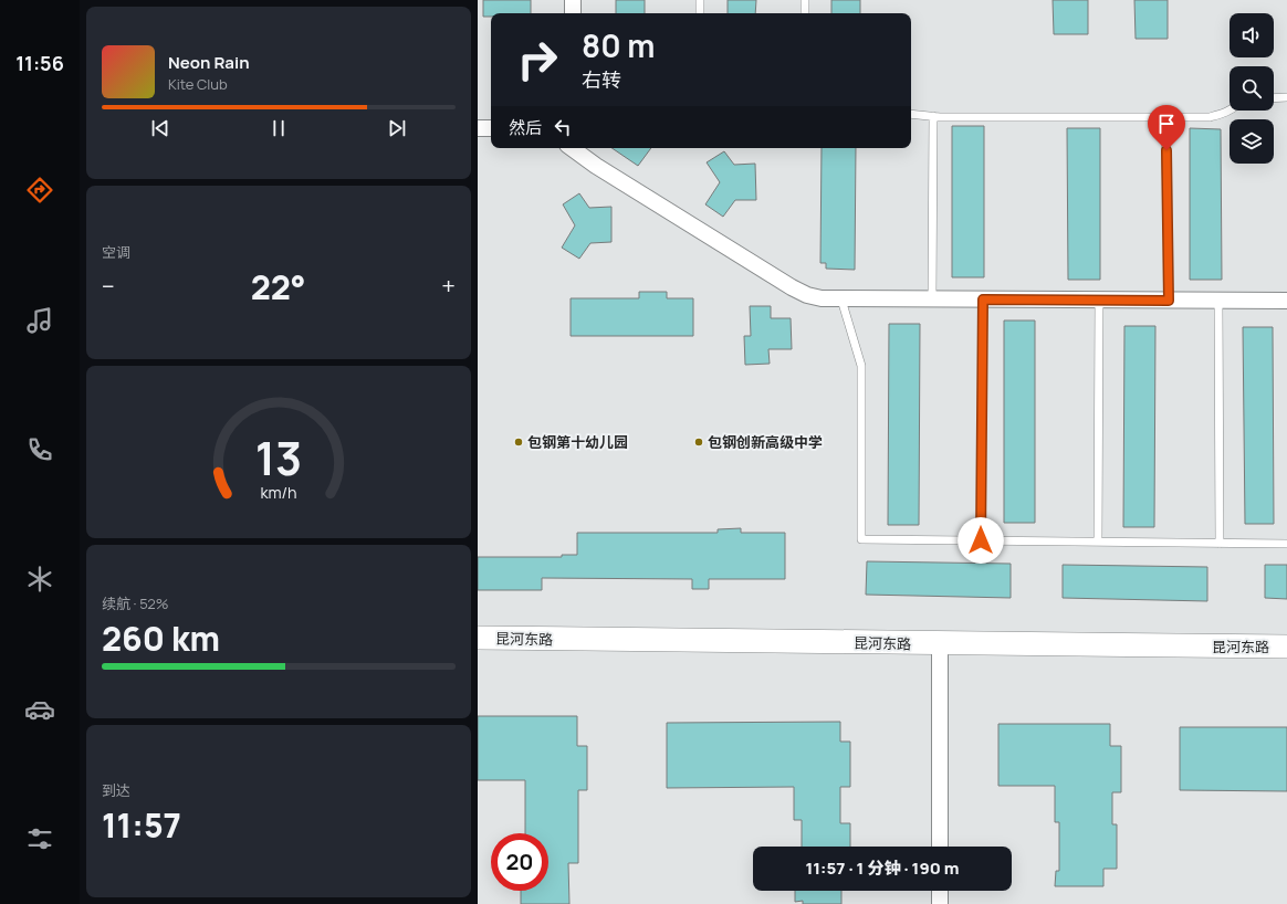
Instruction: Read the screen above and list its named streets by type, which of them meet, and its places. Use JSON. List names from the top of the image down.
{
  "streets": {
    "street": ["昆河东路"]
  },
  "places": ["包钢第十幼儿园", "包钢创新高级中学"],
  "page": {
    "tabs": "11:56",
    "turn": ["80 m", "右转"],
    "song": ["Neon Rain", "Kite Club"],
    "then": "然后",
    "tile": [
      "空调",
      ["续航 · 52%", "260 km"],
      ["到达", "11:57"]
    ],
    "heat": ["−", "22°", "+"],
    "limit": "20",
    "trip": "11:57 · 1 分钟 · 190 m",
    "gauge": ["13", "km/h"]
  }
}
